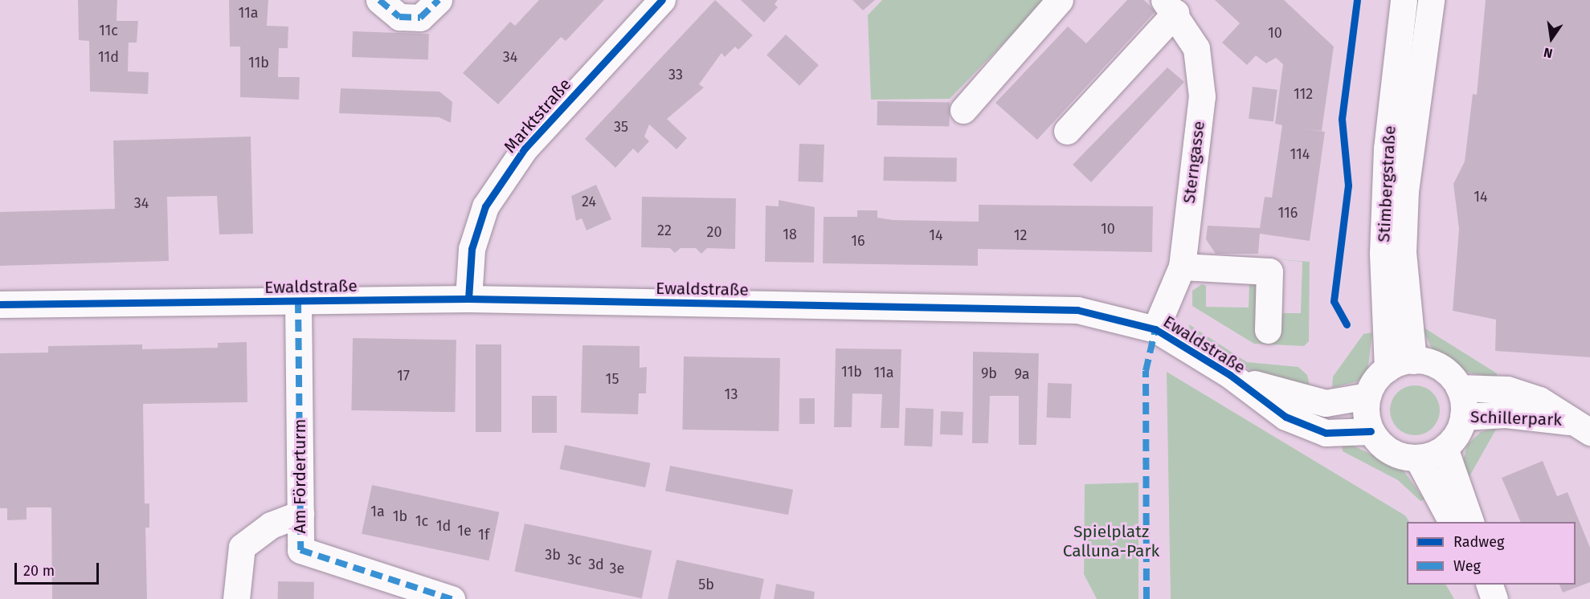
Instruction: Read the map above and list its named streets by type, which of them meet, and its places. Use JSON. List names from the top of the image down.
{
  "streets": {
    "street": [
      "Marktstraße",
      "Sterngasse",
      "Stimbergstraße",
      "Ewaldstraße",
      "Schillerpark",
      "Am Förderturm"
    ]
  },
  "crossings": [
    ["Marktstraße", "Ewaldstraße"],
    ["Sterngasse", "Ewaldstraße"],
    ["Stimbergstraße", "Ewaldstraße"],
    ["Stimbergstraße", "Schillerpark"],
    ["Ewaldstraße", "Schillerpark"],
    ["Ewaldstraße", "Am Förderturm"]
  ],
  "parks": ["Spielplatz Calluna-Park"],
  "house_numbers": [
    "11a",
    "11c",
    "10",
    "11d",
    "34",
    "11b",
    "33",
    "112",
    "35",
    "114",
    "14",
    "24",
    "34",
    "116",
    "10",
    "22",
    "20",
    "18",
    "14",
    "12",
    "16",
    "11b",
    "11a",
    "9b",
    "9a",
    "17",
    "15",
    "13",
    "1a",
    "1b",
    "1c",
    "1d",
    "1e",
    "1f",
    "3b",
    "3c",
    "3d",
    "3e",
    "5b"
  ],
  "legend": ["Radweg", "Weg"],
  "scale_bar": "20 m",
  "north": "bottom"
}
